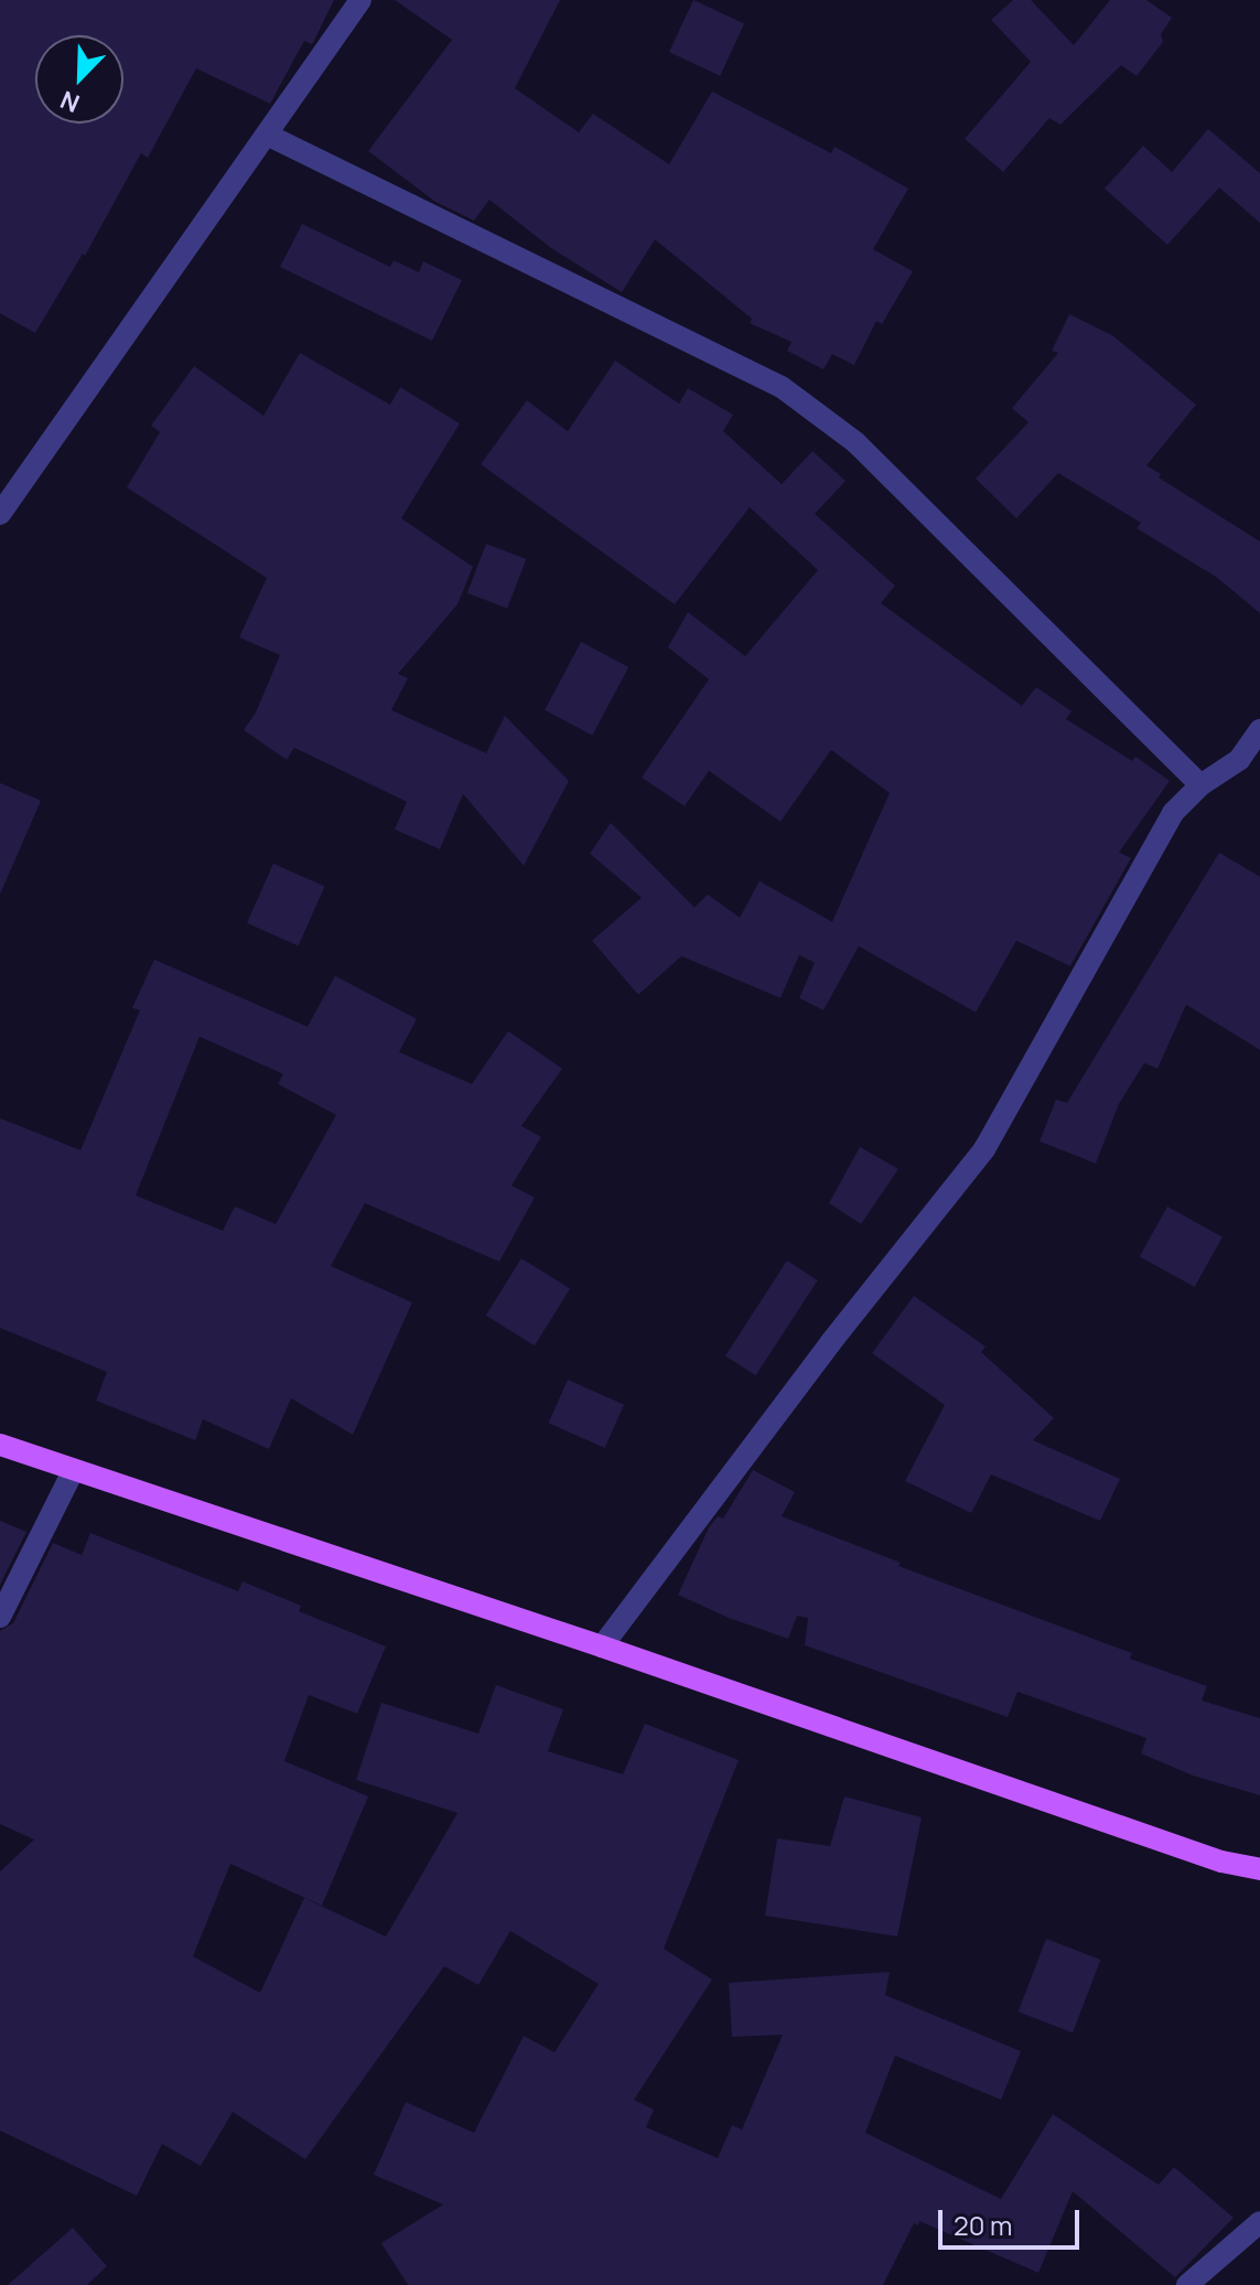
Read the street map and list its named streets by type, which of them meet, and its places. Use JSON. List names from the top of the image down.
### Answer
{
  "scale_bar": "20 m",
  "north": "bottom left"
}
